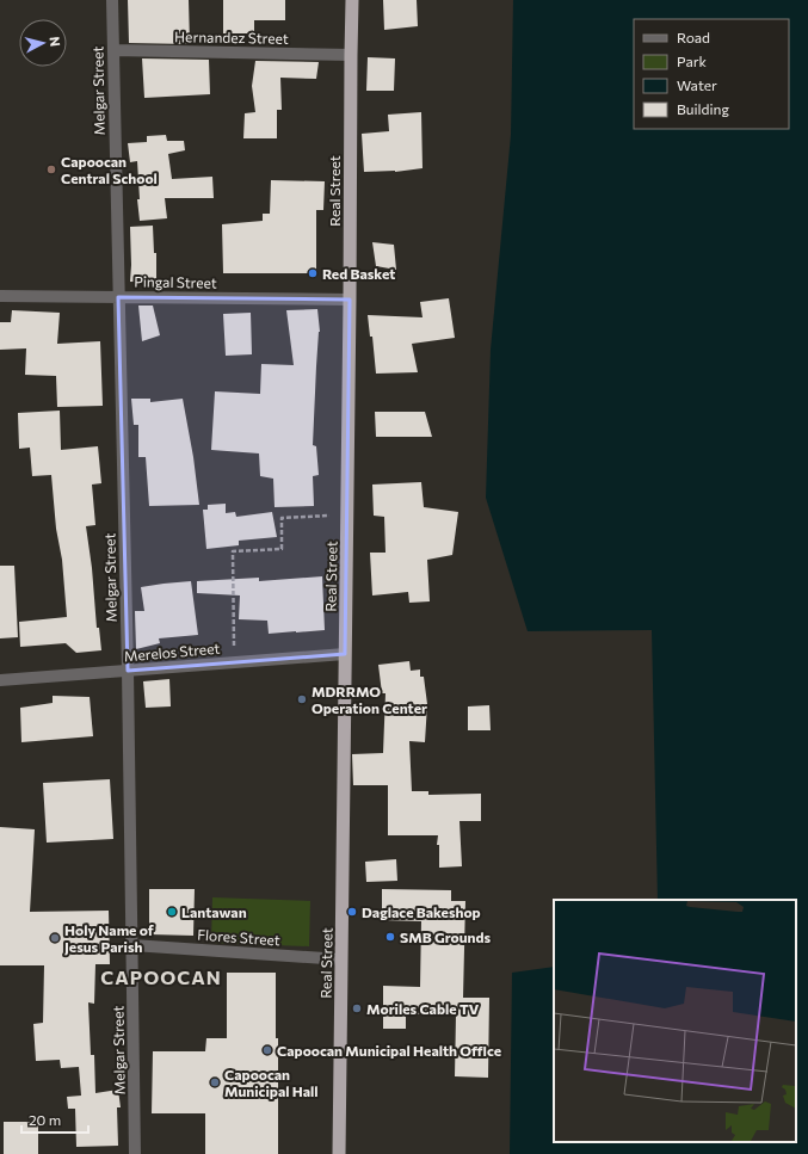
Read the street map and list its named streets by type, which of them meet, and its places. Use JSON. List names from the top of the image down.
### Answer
{
  "streets": {
    "highway": ["Real Street"],
    "street": [
      "Hernandez Street",
      "Melgar Street",
      "Pingal Street",
      "Merelos Street",
      "Flores Street"
    ]
  },
  "crossings": [
    ["Hernandez Street", "Melgar Street"],
    ["Hernandez Street", "Real Street"],
    ["Melgar Street", "Pingal Street"],
    ["Melgar Street", "Merelos Street"],
    ["Melgar Street", "Flores Street"],
    ["Real Street", "Pingal Street"],
    ["Real Street", "Merelos Street"],
    ["Real Street", "Flores Street"]
  ],
  "districts": ["CAPOOCAN"],
  "places": [
    "Capoocan Central School",
    "Red Basket",
    "MDRRMO Operation Center",
    "Lantawan",
    "Daglace Bakeshop",
    "SMB Grounds",
    "Holy Name of Jesus Parish",
    "Moriles Cable TV",
    "Capoocan Municipal Health Office",
    "Capoocan Municipal Hall"
  ],
  "legend": [
    "Road",
    "Park",
    "Water",
    "Building"
  ],
  "scale_bar": "20 m",
  "north": "right"
}
